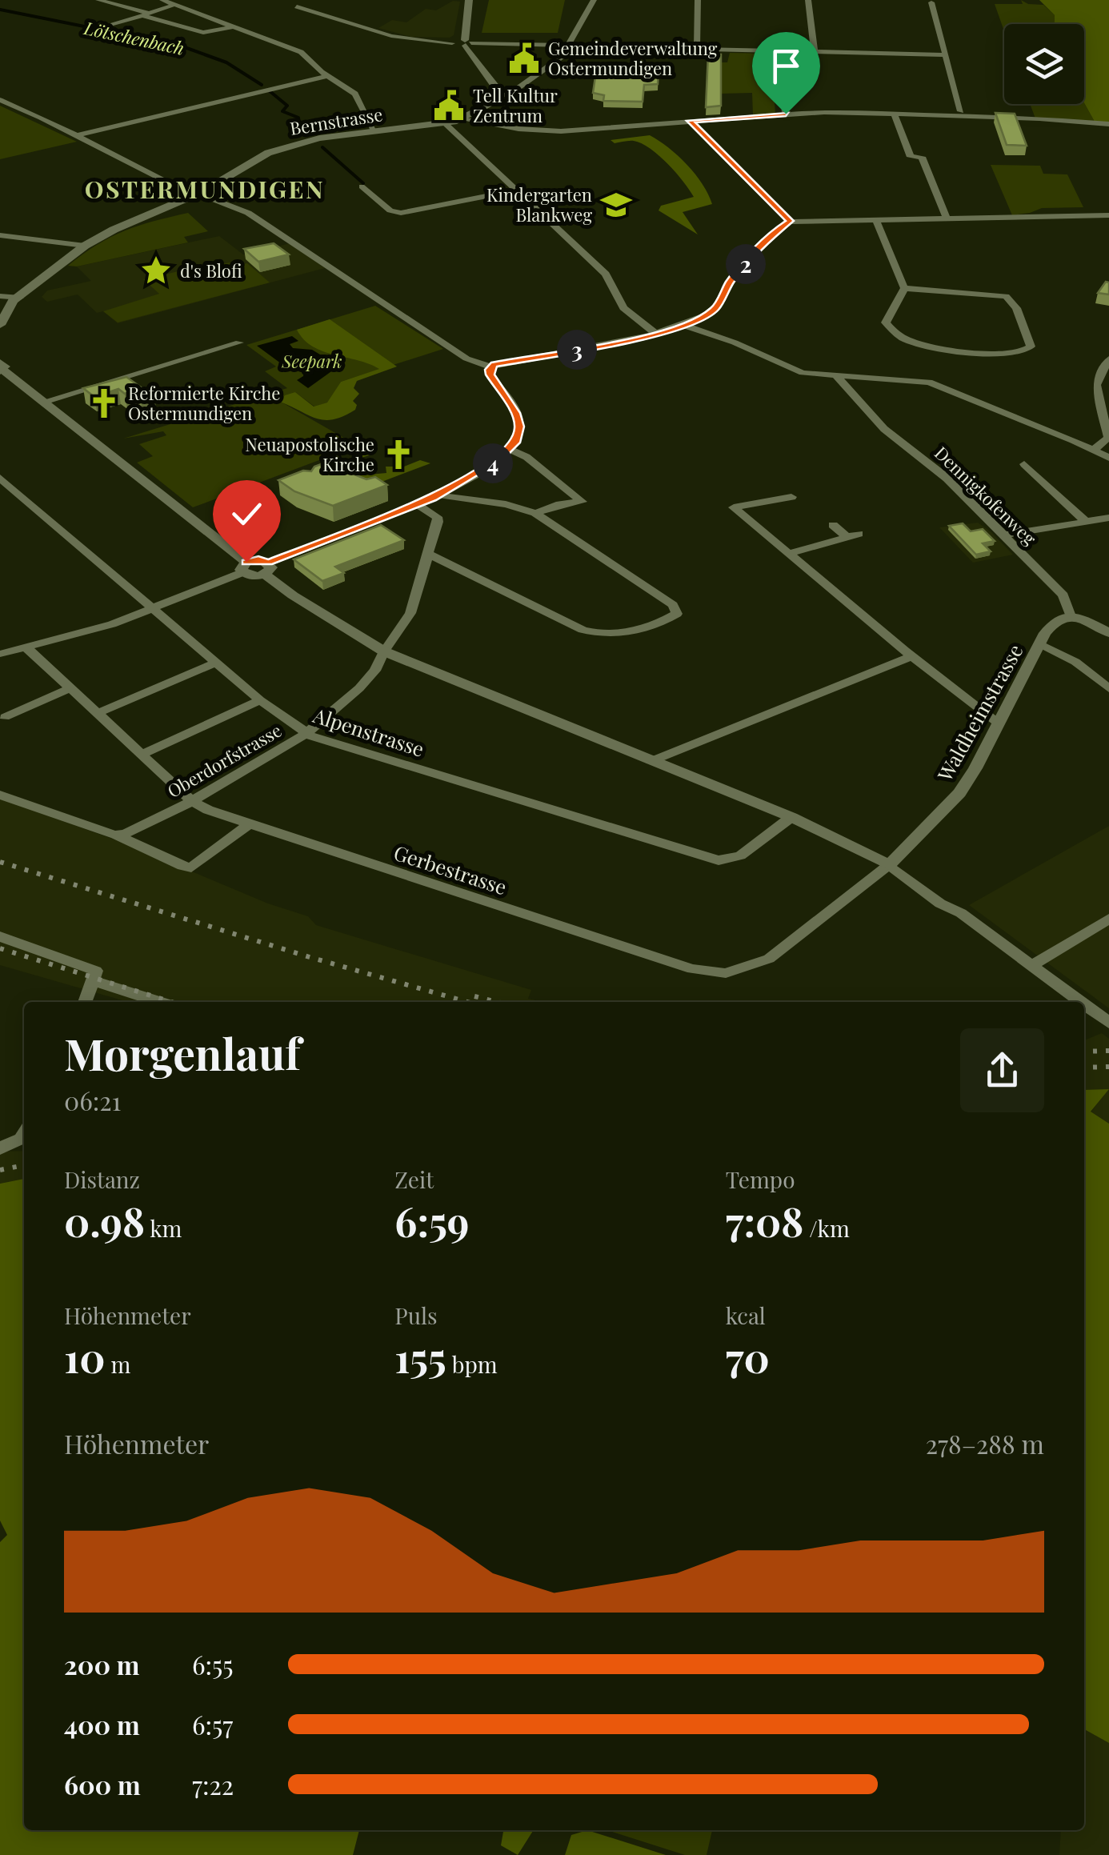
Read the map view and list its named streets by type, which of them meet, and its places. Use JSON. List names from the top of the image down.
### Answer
{
  "streets": {
    "main road": ["Bernstrasse"],
    "street": [
      "Dennigkofenweg",
      "Waldheimstrasse",
      "Alpenstrasse",
      "Oberdorfstrasse",
      "Gerbestrasse"
    ]
  },
  "crossings": [
    ["Dennigkofenweg", "Waldheimstrasse"],
    ["Waldheimstrasse", "Gerbestrasse"],
    ["Alpenstrasse", "Oberdorfstrasse"],
    ["Oberdorfstrasse", "Gerbestrasse"]
  ],
  "districts": ["OSTERMUNDIGEN"],
  "water": ["Lötschenbach"],
  "parks": ["Seepark"],
  "places": {
    "public building": ["Gemeindeverwaltung Ostermundigen", "Tell Kultur Zentrum"],
    "school or university": ["Kindergarten Blankweg"],
    "place": ["d's Blofi"],
    "church": ["Reformierte Kirche Ostermundigen", "Neuapostolische Kirche"]
  },
  "page": {
    "pins": ["2", "3", "4"],
    "heading": ["Morgenlauf", "06:21"],
    "stats": [
      ["Distanz", "0.98 km"],
      ["Zeit", "6:59"],
      ["Tempo", "7:08 /km"],
      ["Höhenmeter", "10 m"],
      ["Puls", "155 bpm"],
      ["kcal", "70"]
    ],
    "chart": ["Höhenmeter", "278–288 m"],
    "list": [
      {
        "name": "200 m",
        "note": "6:55"
      },
      {
        "name": "400 m",
        "note": "6:57"
      },
      {
        "name": "600 m",
        "note": "7:22"
      }
    ]
  }
}
